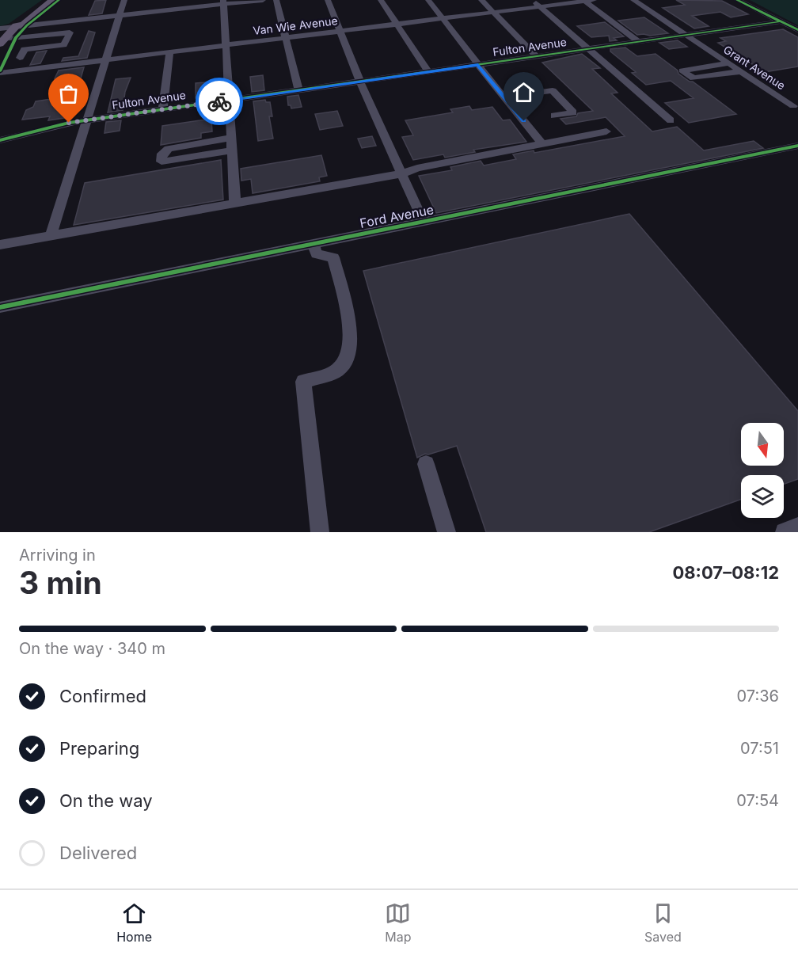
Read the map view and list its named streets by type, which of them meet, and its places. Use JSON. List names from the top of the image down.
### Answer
{
  "streets": {
    "street": [
      "Van Wie Avenue",
      "Fulton Avenue",
      "Grant Avenue",
      "Ford Avenue"
    ]
  },
  "crossings": [
    ["Fulton Avenue", "Grant Avenue"]
  ],
  "north": "bottom",
  "page": {
    "heading": ["3 min", "Arriving in", "08:07–08:12"],
    "bar": "On the way · 340 m",
    "list": [
      ["Confirmed", "07:36"],
      ["Preparing", "07:51"],
      ["On the way", "07:54"],
      "Delivered"
    ],
    "tabs": ["Home", "Map", "Saved"]
  }
}
